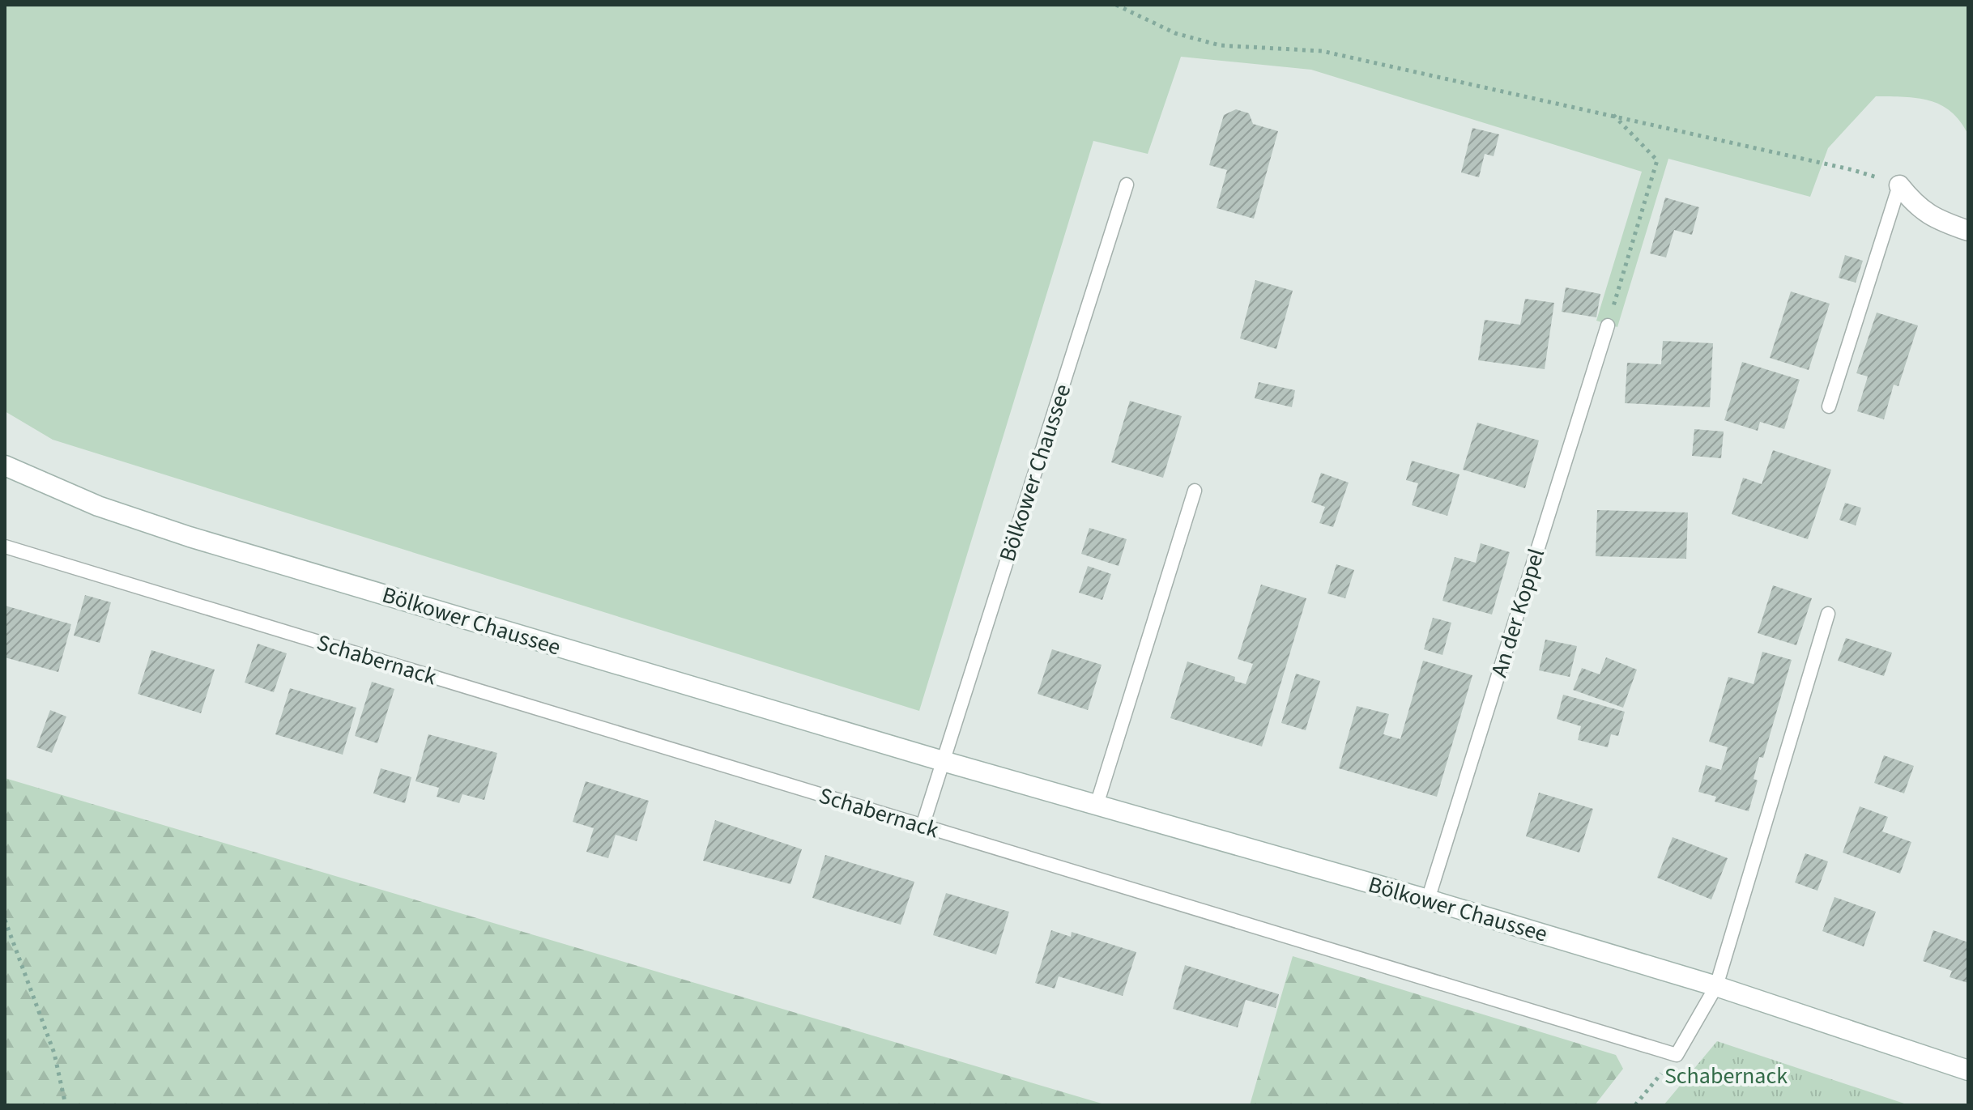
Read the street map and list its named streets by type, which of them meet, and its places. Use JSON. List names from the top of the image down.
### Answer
{
  "streets": {
    "street": ["Bölkower Chaussee"],
    "lane": ["An der Koppel", "Schabernack"]
  },
  "crossings": [
    ["Bölkower Chaussee", "An der Koppel"],
    ["Bölkower Chaussee", "Schabernack"]
  ],
  "parks": ["Schabernack"]
}
